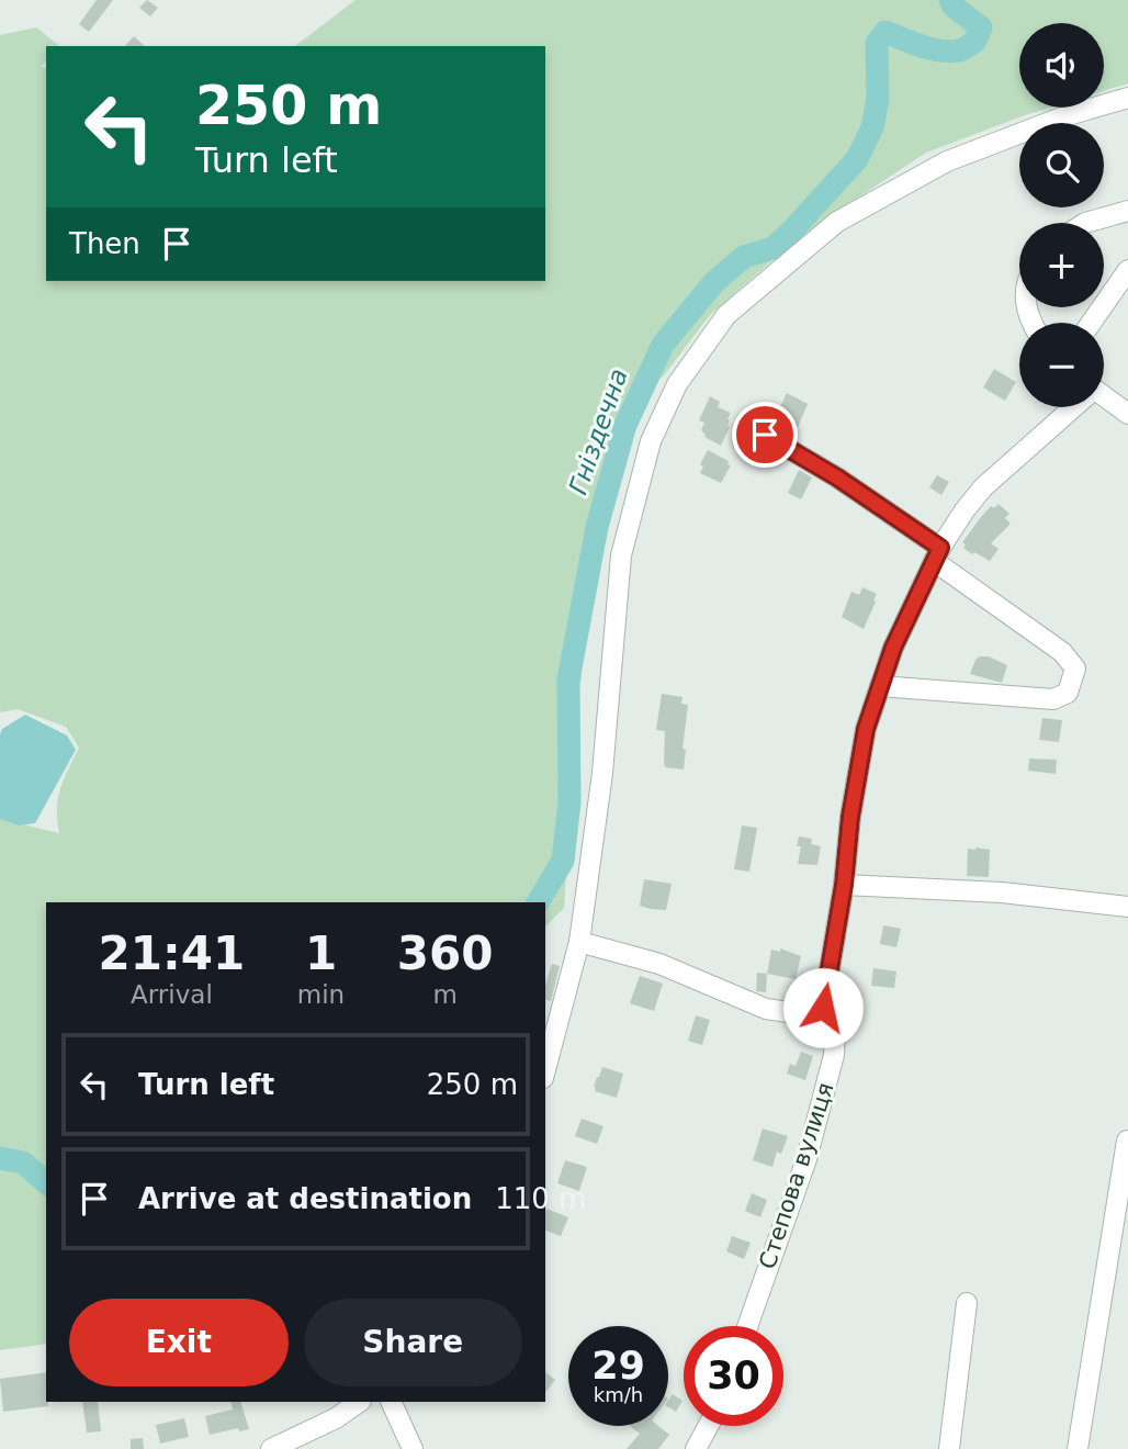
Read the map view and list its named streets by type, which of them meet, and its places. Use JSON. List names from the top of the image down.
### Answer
{
  "streets": {
    "street": ["Степова вулиця"]
  },
  "water": ["Гніздечна"],
  "page": {
    "map_buttons": ["+", "−"],
    "turn": ["250 m", "Turn left"],
    "then": "Then",
    "eta": [
      "21:41",
      "Arrival",
      "1",
      "min",
      "360",
      "m"
    ],
    "list": [
      {
        "name": "Turn left",
        "value": "250 m"
      },
      {
        "name": "Arrive at destination",
        "value": "110 m"
      }
    ],
    "buttons": ["Exit", "Share"],
    "speed": "29 km/h",
    "limit": "30"
  }
}
